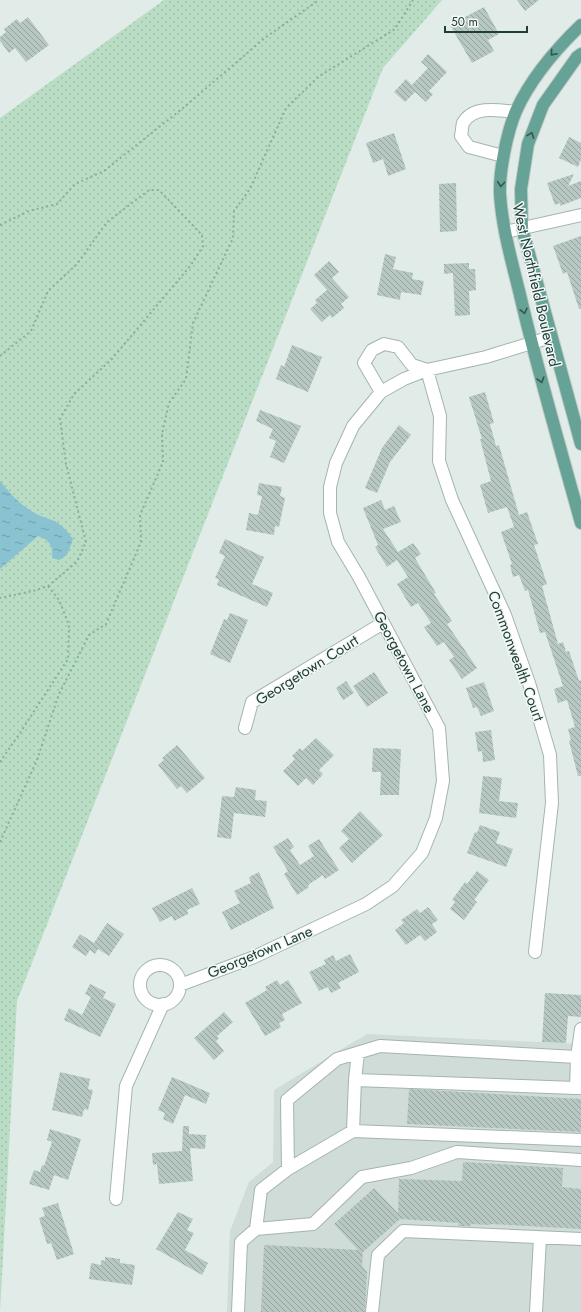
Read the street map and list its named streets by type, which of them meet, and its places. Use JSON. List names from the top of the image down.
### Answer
{
  "streets": {
    "main road": ["West Northfield Boulevard"],
    "street": ["Commonwealth Court", "Georgetown Lane", "Georgetown Court"]
  },
  "crossings": [
    ["West Northfield Boulevard", "Georgetown Lane"],
    ["Commonwealth Court", "Georgetown Lane"],
    ["Georgetown Lane", "Georgetown Court"]
  ],
  "scale_bar": "50 m"
}
